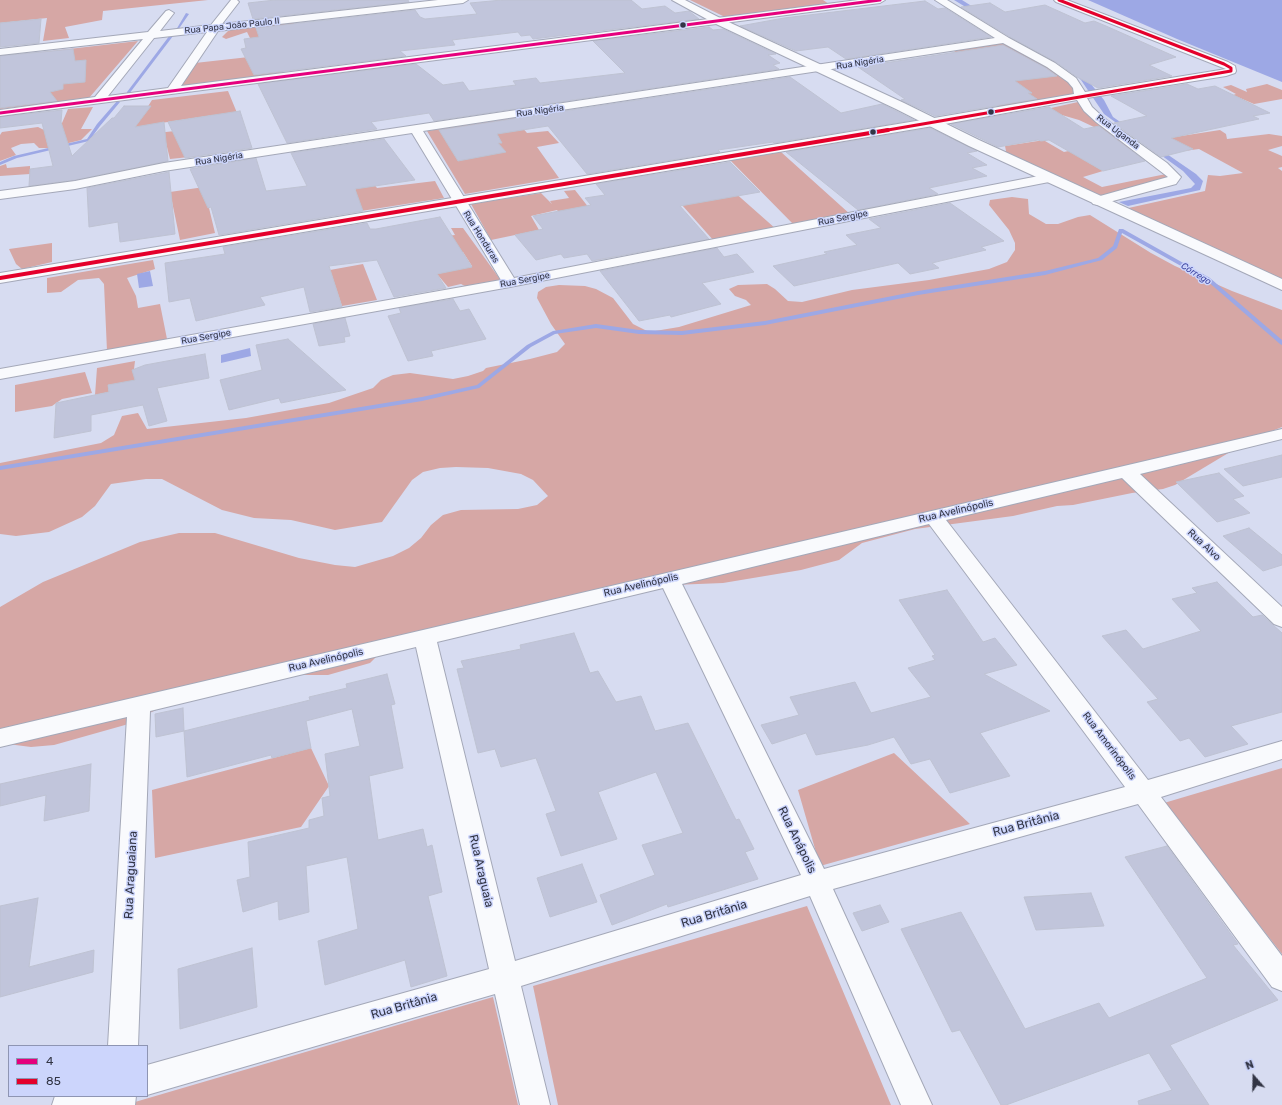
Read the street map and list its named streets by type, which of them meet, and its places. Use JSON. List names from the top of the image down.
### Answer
{
  "streets": {
    "street": [
      "Rua Papa João Paulo II",
      "Rua Nigéria",
      "Rua Uganda",
      "Rua Sergipe",
      "Rua Honduras",
      "Rua Avelinópolis",
      "Rua Alvo",
      "Rua Amorinópolis",
      "Rua Britânia",
      "Rua Anápolis",
      "Rua Araguaia",
      "Rua Araguaiana"
    ]
  },
  "crossings": [
    ["Rua Nigéria", "Rua Uganda"],
    ["Rua Nigéria", "Rua Honduras"],
    ["Rua Sergipe", "Rua Honduras"],
    ["Rua Avelinópolis", "Rua Alvo"],
    ["Rua Avelinópolis", "Rua Amorinópolis"],
    ["Rua Avelinópolis", "Rua Anápolis"],
    ["Rua Avelinópolis", "Rua Araguaia"],
    ["Rua Avelinópolis", "Rua Araguaiana"],
    ["Rua Amorinópolis", "Rua Britânia"],
    ["Rua Britânia", "Rua Anápolis"],
    ["Rua Britânia", "Rua Araguaia"]
  ],
  "water": ["Córrego"],
  "lines": ["transit line 4", "transit line 85"],
  "legend": ["4", "85"],
  "north": "top"
}
